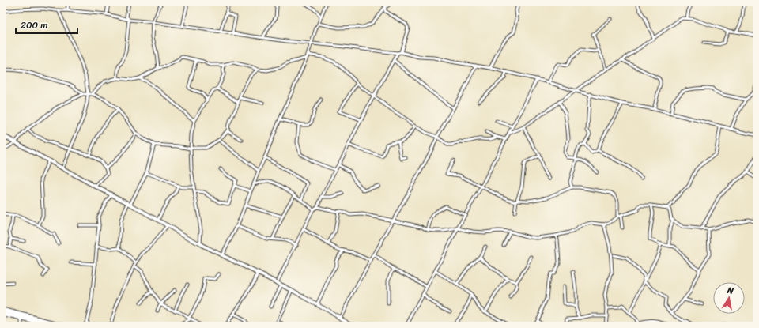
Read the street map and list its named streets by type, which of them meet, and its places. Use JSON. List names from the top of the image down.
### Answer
{
  "scale_bar": "200 m",
  "north": "top"
}
